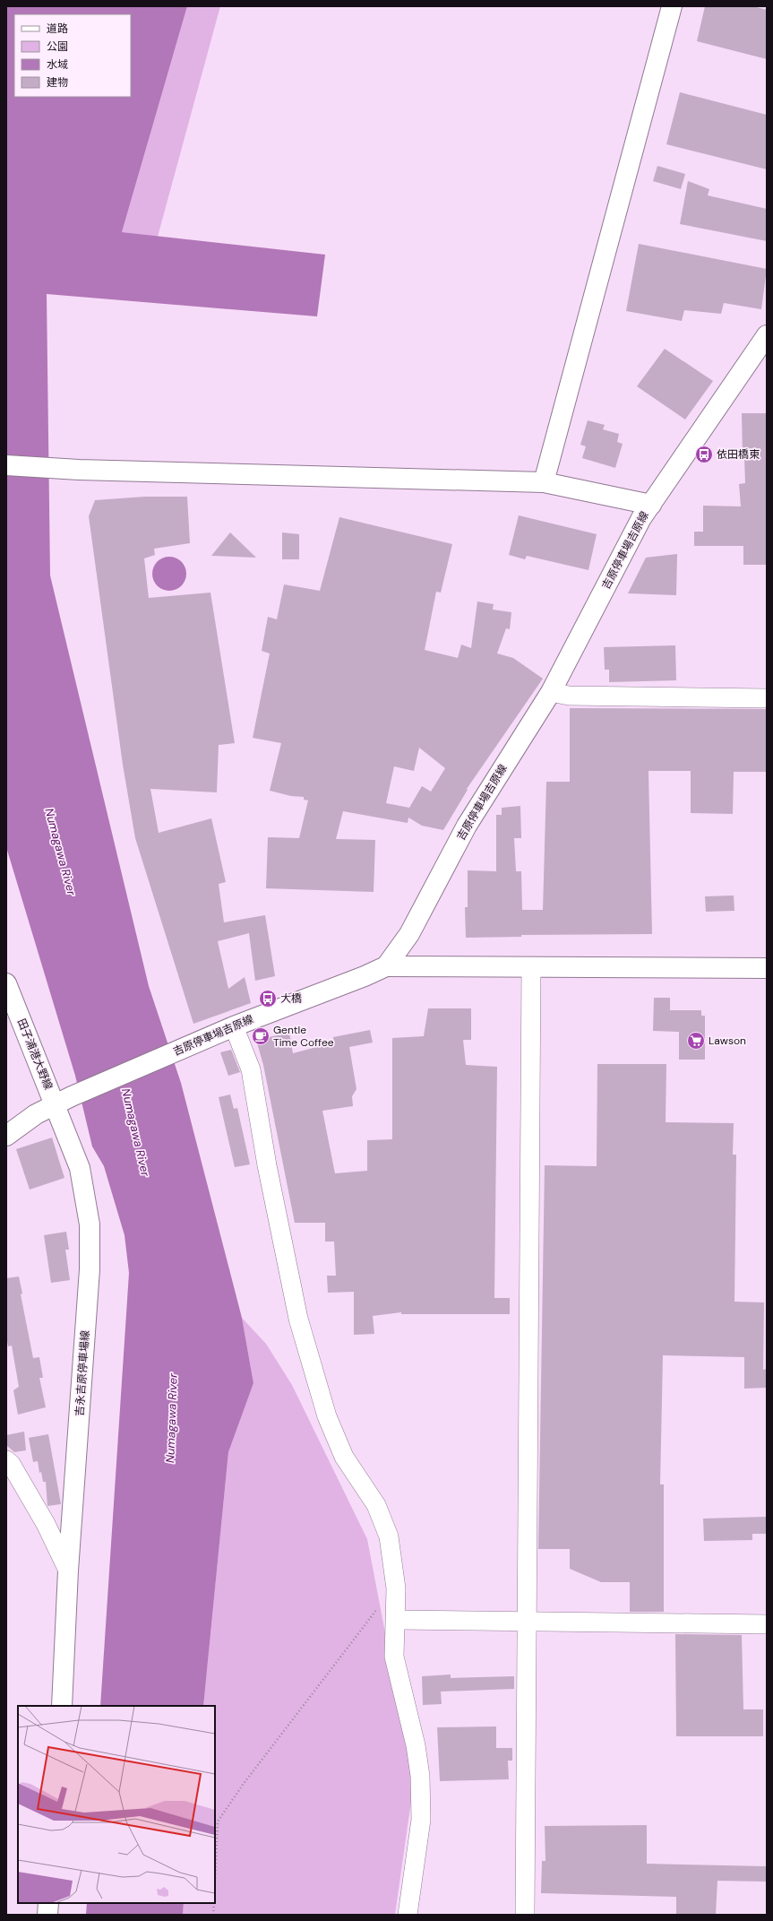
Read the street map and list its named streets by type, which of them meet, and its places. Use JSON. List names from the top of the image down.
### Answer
{
  "streets": {
    "main road": ["吉原停車場吉原線", "田子浦港大野線", "吉永吉原停車場線"]
  },
  "crossings": [
    ["吉原停車場吉原線", "田子浦港大野線"],
    ["吉原停車場吉原線", "吉永吉原停車場線"],
    ["田子浦港大野線", "吉永吉原停車場線"]
  ],
  "water": ["Numagawa River"],
  "places": {
    "bus stop": ["依田橋東", "大橋"],
    "cafe": ["Gentle Time Coffee"],
    "supermarket": ["Lawson"]
  },
  "legend": [
    "道路",
    "公園",
    "水域",
    "建物"
  ]
}
